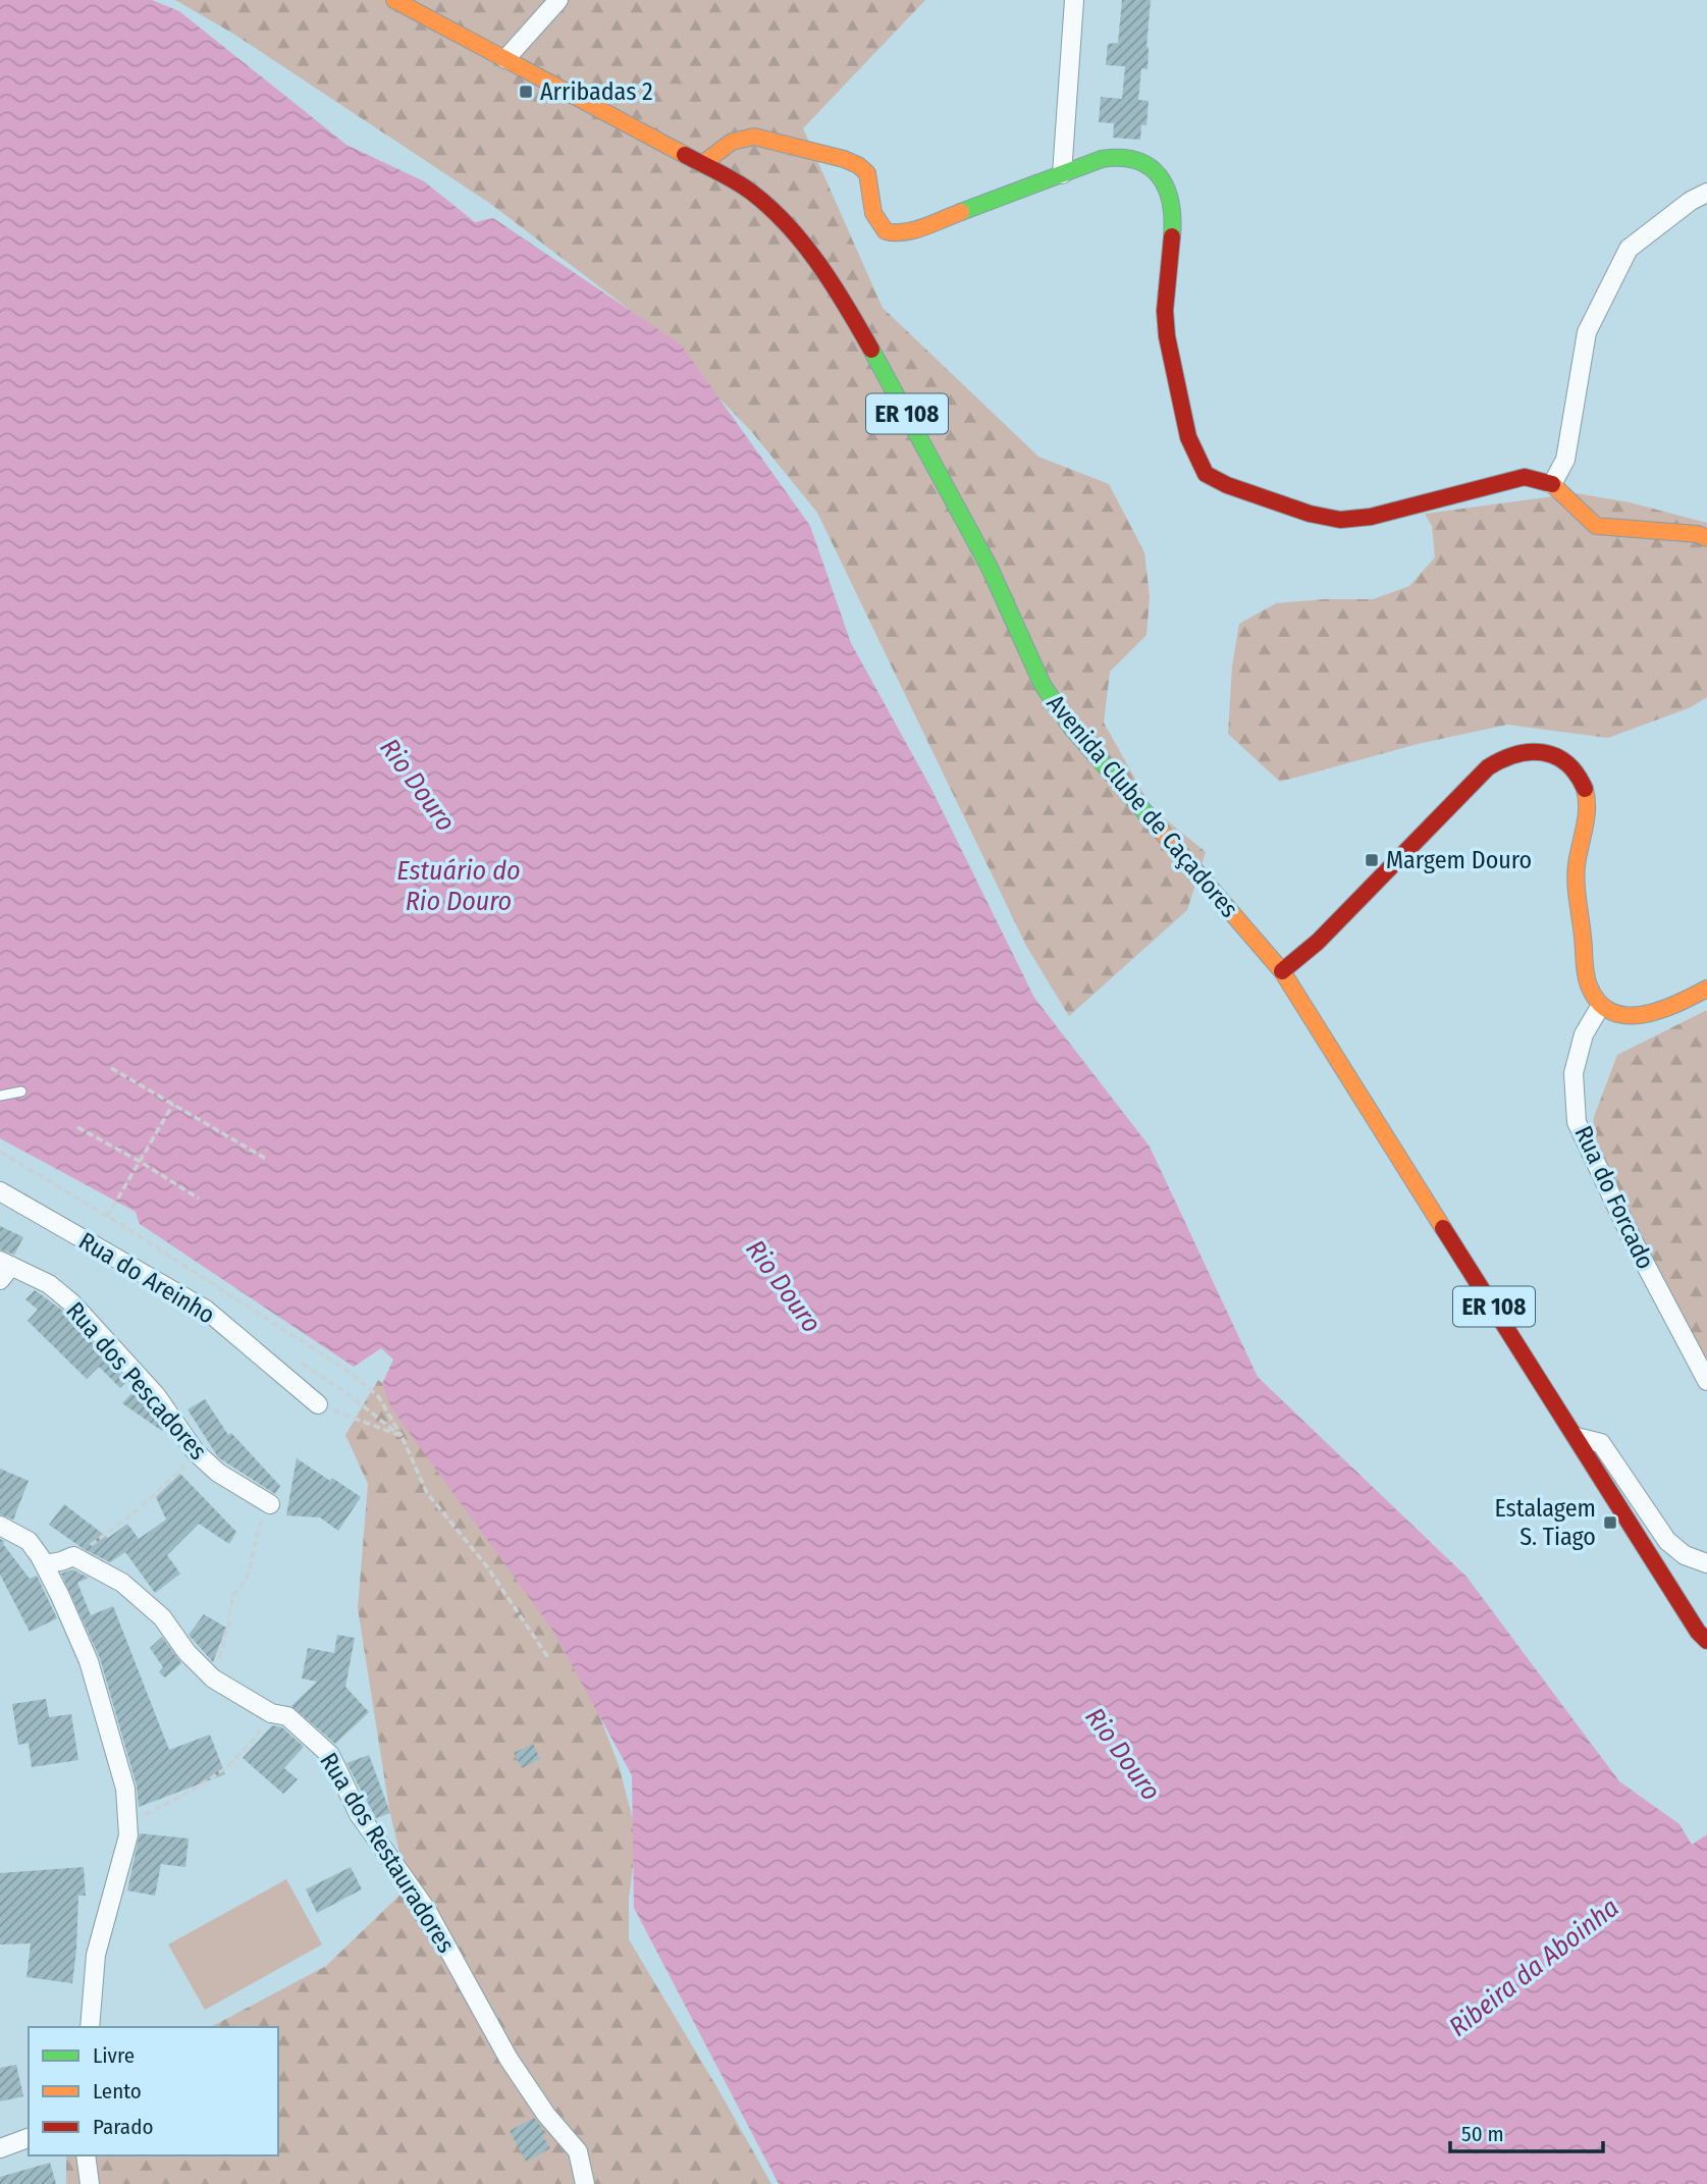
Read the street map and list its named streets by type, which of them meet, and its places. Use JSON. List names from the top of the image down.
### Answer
{
  "streets": {
    "main road": ["ER 108", "Avenida Clube de Caçadores"],
    "street": [
      "Rua do Forcado",
      "Rua do Areinho",
      "Rua dos Pescadores",
      "Rua dos Restauradores"
    ]
  },
  "water": ["Rio Douro", "Estuário do Rio Douro", "Ribeira da Aboinha"],
  "places": {
    "transit": ["Arribadas 2", "Margem Douro", "Estalagem S. Tiago"]
  },
  "legend": ["Livre", "Lento", "Parado"],
  "scale_bar": "50 m"
}
